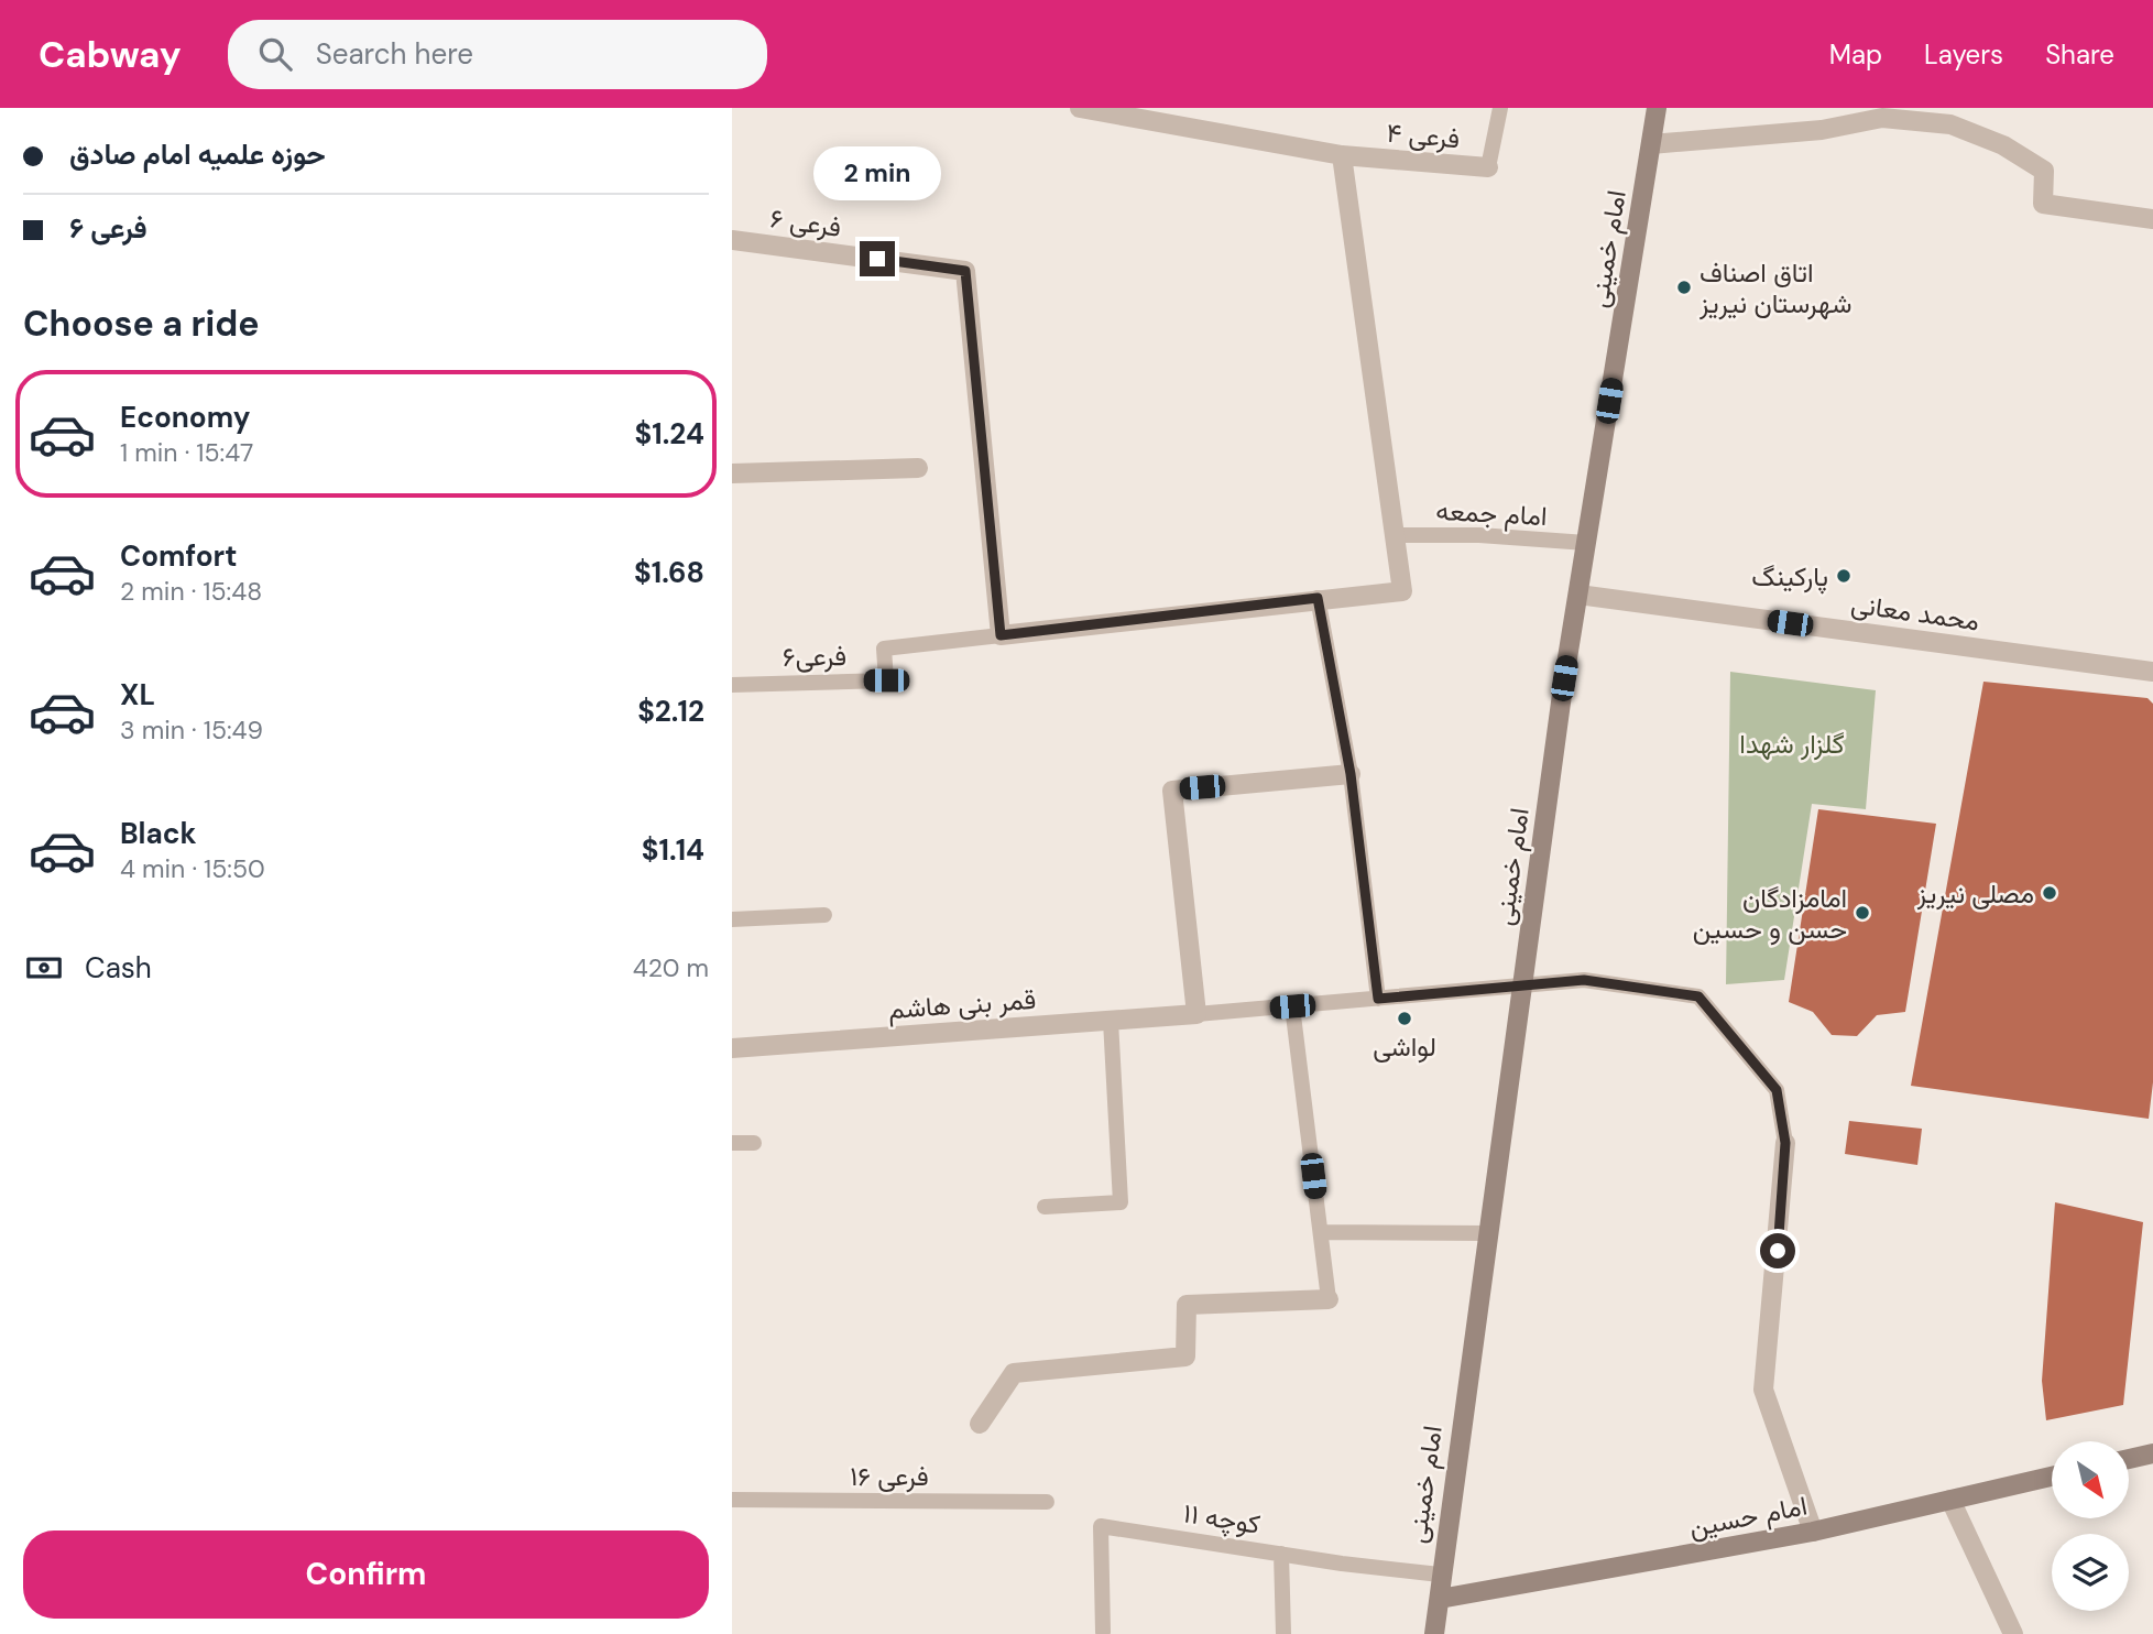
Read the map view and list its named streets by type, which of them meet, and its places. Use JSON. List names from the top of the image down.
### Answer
{
  "streets": {
    "main road": ["امام خمینی", "امام حسین"],
    "street": [
      "فرعی ۴",
      "فرعی ۶",
      "محمد معانی",
      "قمر بنی هاشم"
    ],
    "lane": [
      "امام جمعه",
      "فرعی۶",
      "فرعی ۱۶",
      "کوچه ۱۱"
    ]
  },
  "crossings": [
    ["فرعی ۶", "فرعی۶"],
    ["امام خمینی", "امام جمعه"],
    ["امام خمینی", "محمد معانی"],
    ["امام خمینی", "امام حسین"],
    ["امام خمینی", "کوچه ۱۱"]
  ],
  "parks": ["گلزار شهدا"],
  "places": [
    "اتاق اصناف شهرستان نیریز",
    "پارکینگ",
    "مصلی نیریز",
    "امامزادگان حسن و حسین",
    "لواشی"
  ],
  "north": "bottom right",
  "page": {
    "header": "Cabway",
    "search": "Search here",
    "nav": ["Map", "Layers", "Share"],
    "banner": ["حوزه علمیه امام صادق", "فرعی ۶"],
    "bubble": "2 min",
    "heading": "Choose a ride",
    "list": [
      {
        "name": "Economy",
        "note": "1 min · 15:47",
        "value": "$1.24"
      },
      {
        "name": "Comfort",
        "note": "2 min · 15:48",
        "value": "$1.68"
      },
      {
        "name": "XL",
        "note": "3 min · 15:49",
        "value": "$2.12"
      },
      {
        "name": "Black",
        "note": "4 min · 15:50",
        "value": "$1.14"
      }
    ],
    "pay": ["Cash", "420 m"],
    "buttons": "Confirm"
  }
}
